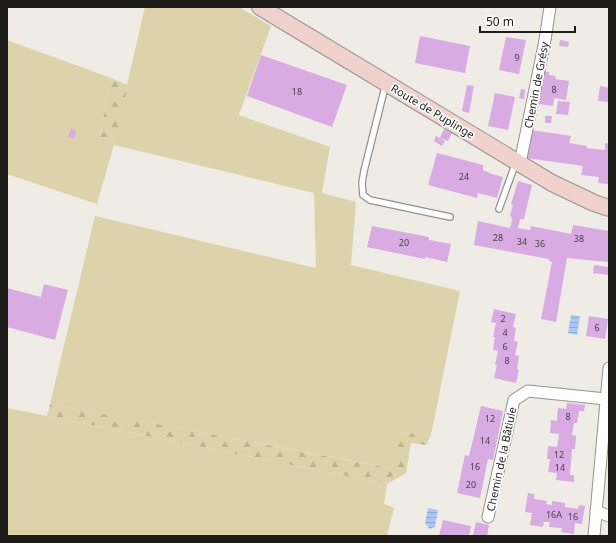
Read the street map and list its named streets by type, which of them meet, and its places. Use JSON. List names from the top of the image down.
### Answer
{
  "streets": {
    "street": ["Chemin de Grésy", "Route de Puplinge", "Chemin de la Bâtiule"]
  },
  "crossings": [
    ["Chemin de Grésy", "Route de Puplinge"]
  ],
  "house_numbers": [
    "9",
    "8",
    "18",
    "24",
    "28",
    "38",
    "34",
    "20",
    "36",
    "2",
    "6",
    "4",
    "6",
    "8",
    "8",
    "12",
    "14",
    "12",
    "16",
    "14",
    "20",
    "16A",
    "16"
  ],
  "scale_bar": "50 m"
}
